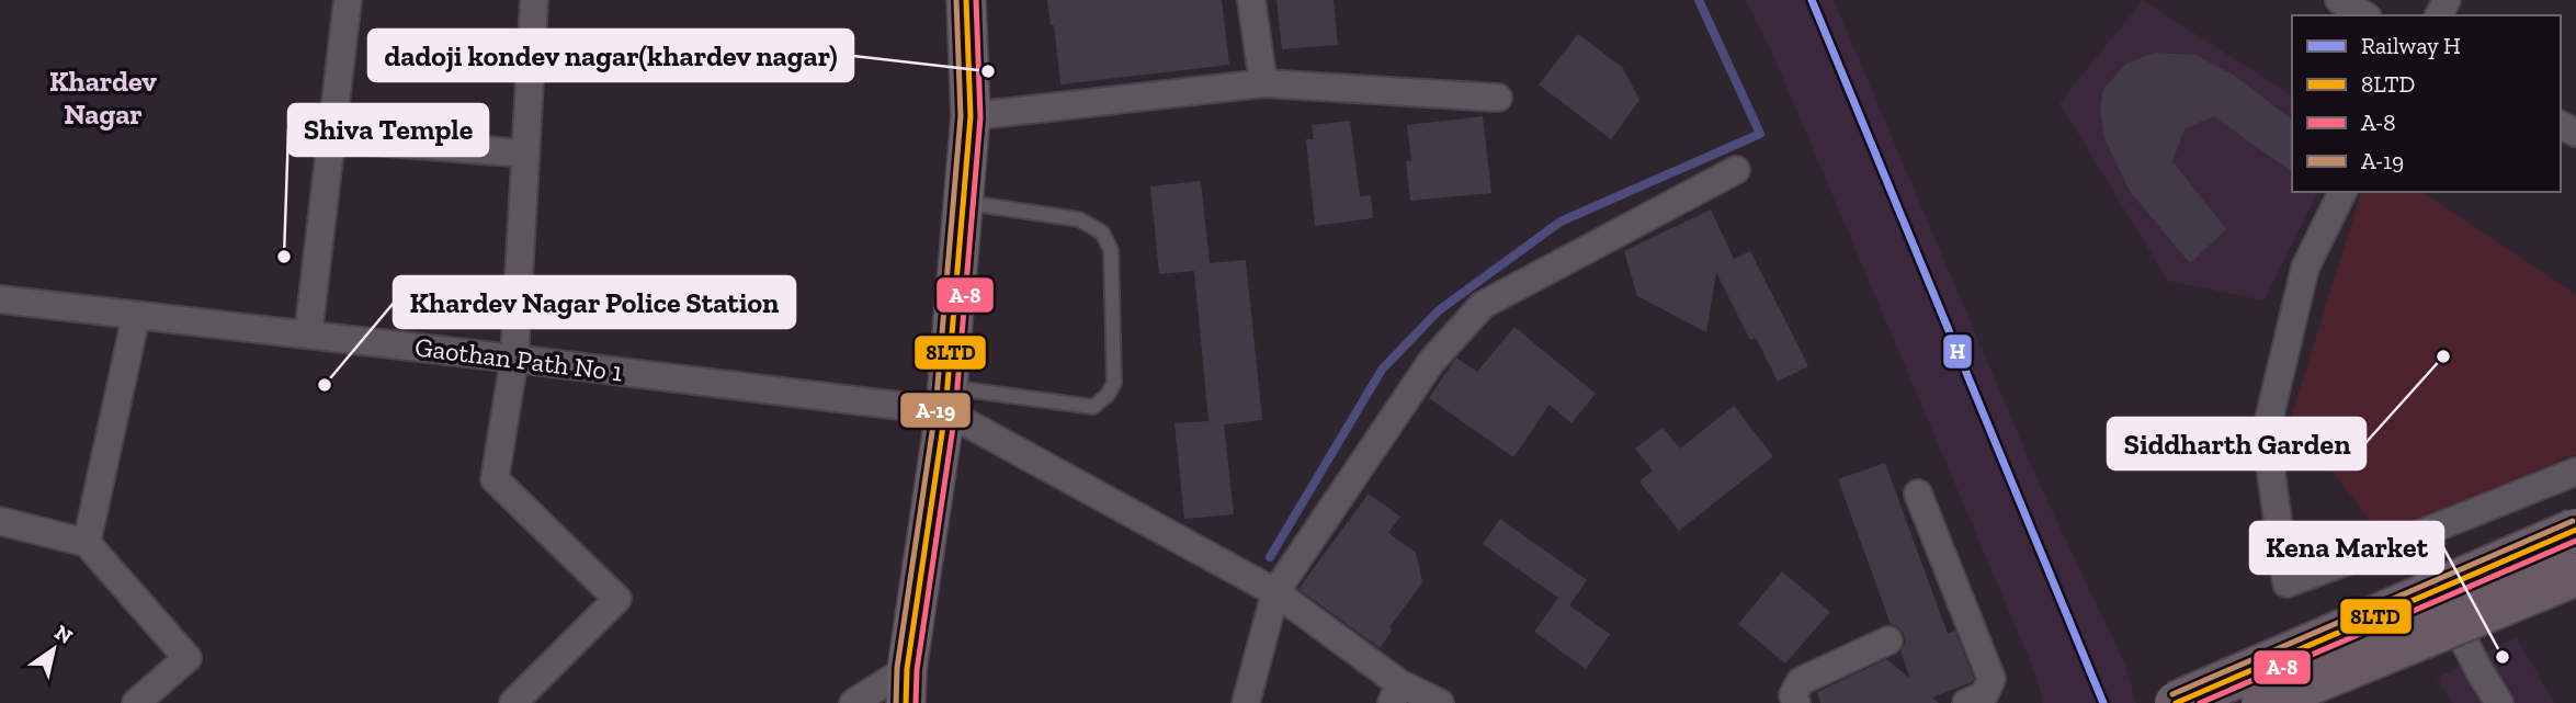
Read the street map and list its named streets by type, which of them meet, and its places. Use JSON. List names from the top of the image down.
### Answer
{
  "streets": {
    "street": ["Gaothan Path No 1"]
  },
  "districts": ["Khardev Nagar"],
  "places": [
    "dadoji kondev nagar(khardev nagar)",
    "Shiva Temple",
    "Siddharth Garden",
    "Khardev Nagar Police Station",
    "Kena Market"
  ],
  "lines": [
    "rail line H",
    "transit line 8LTD",
    "transit line A-8",
    "transit line A-19"
  ],
  "legend": [
    "Railway H",
    "8LTD",
    "A-8",
    "A-19"
  ],
  "north": "top right"
}
